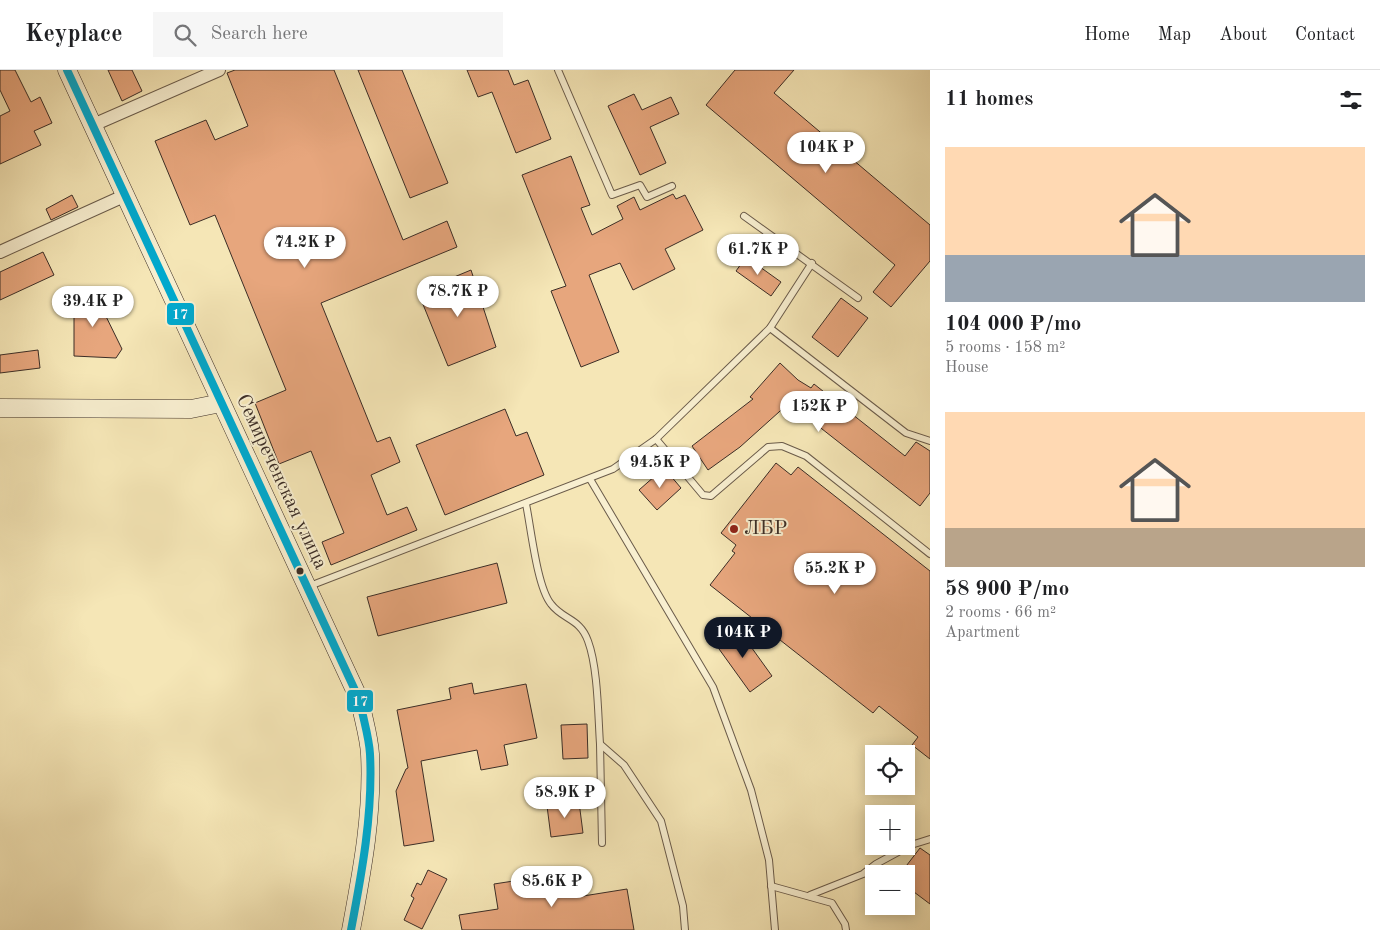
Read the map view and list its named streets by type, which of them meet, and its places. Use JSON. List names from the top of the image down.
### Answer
{
  "streets": {
    "main road": ["Семиреченская улица"]
  },
  "places": ["ЛБР"],
  "lines": ["transit line 17"],
  "page": {
    "header": "Keyplace",
    "search": "Search here",
    "nav": [
      "Home",
      "Map",
      "About",
      "Contact"
    ],
    "heading": "11 homes",
    "list": [
      {
        "name": "104 000 ₽/mo",
        "note": "5 rooms · 158 m² · House"
      },
      {
        "name": "58 900 ₽/mo",
        "note": "2 rooms · 66 m² · Apartment"
      }
    ],
    "price": [
      "104K ₽",
      "74.2K ₽",
      "61.7K ₽",
      "78.7K ₽",
      "39.4K ₽",
      "152K ₽",
      "94.5K ₽",
      "55.2K ₽",
      "104K ₽",
      "58.9K ₽",
      "85.6K ₽"
    ],
    "map_buttons": ["+", "−"]
  }
}
